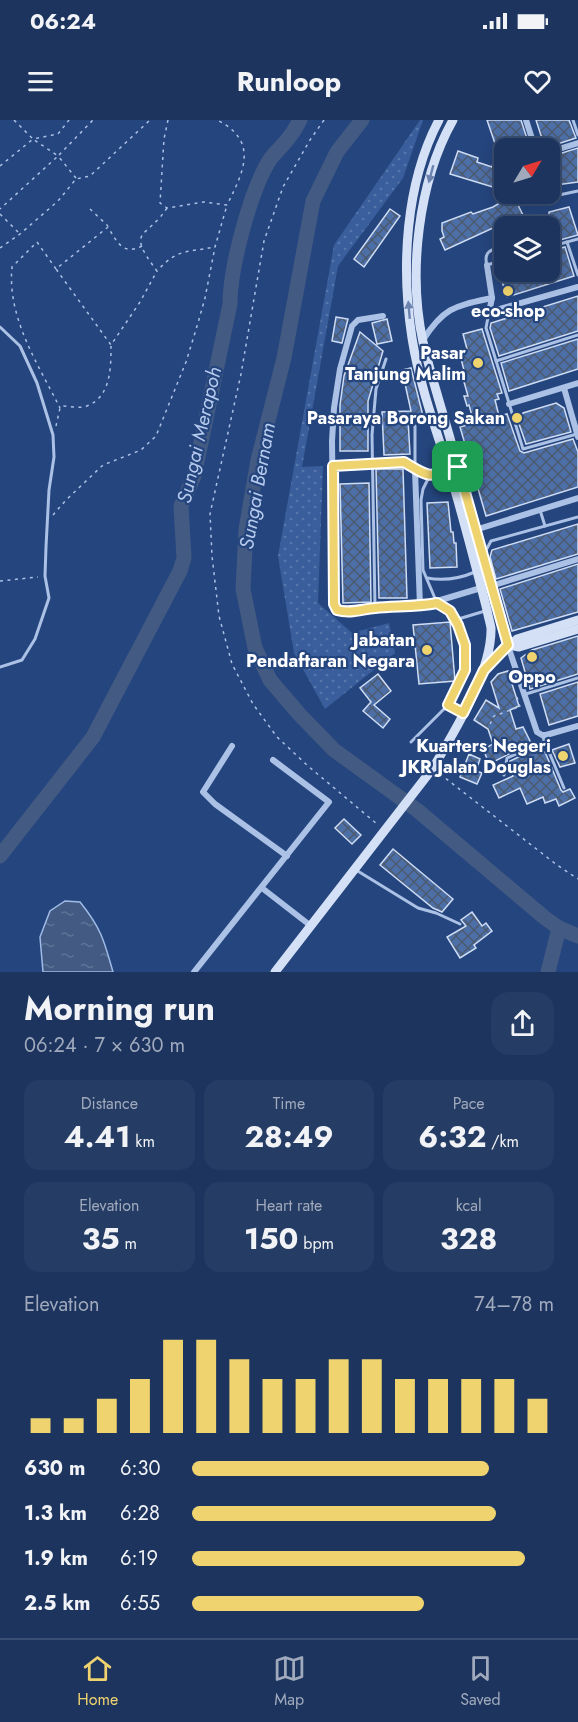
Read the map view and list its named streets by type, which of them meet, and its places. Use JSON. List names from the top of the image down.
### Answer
{
  "water": ["Sungai Merapoh", "Sungai Bernam"],
  "places": [
    "eco-shop",
    "Pasar Tanjung Malim",
    "Pasaraya Borong Sakan",
    "Jabatan Pendaftaran Negara",
    "Oppo",
    "Kuarters Negeri JKR Jalan Douglas"
  ],
  "north": "top right",
  "page": {
    "status": "06:24",
    "header": "Runloop",
    "heading": ["Morning run", "06:24 · 7 × 630 m"],
    "stats": [
      ["Distance", "4.41 km"],
      ["Time", "28:49"],
      ["Pace", "6:32 /km"],
      ["Elevation", "35 m"],
      ["Heart rate", "150 bpm"],
      ["kcal", "328"]
    ],
    "chart": ["Elevation", "74–78 m"],
    "list": [
      {
        "name": "630 m",
        "note": "6:30"
      },
      {
        "name": "1.3 km",
        "note": "6:28"
      },
      {
        "name": "1.9 km",
        "note": "6:19"
      },
      {
        "name": "2.5 km",
        "note": "6:55"
      }
    ],
    "tabs": ["Home", "Map", "Saved"]
  }
}
